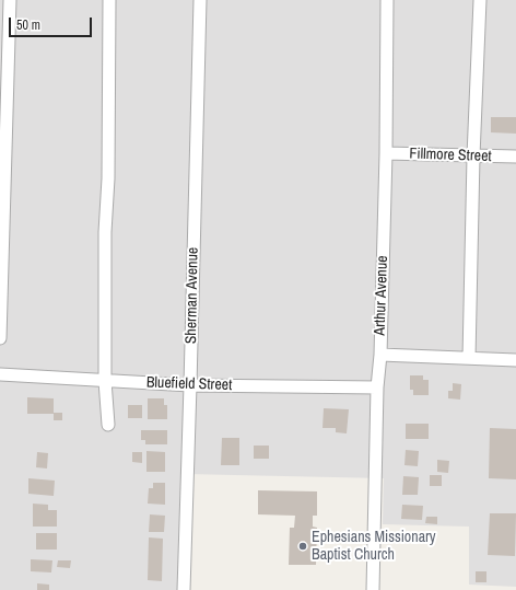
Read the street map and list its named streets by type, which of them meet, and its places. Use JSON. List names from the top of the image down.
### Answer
{
  "streets": {
    "street": [
      "Fillmore Street",
      "Sherman Avenue",
      "Arthur Avenue",
      "Bluefield Street"
    ]
  },
  "crossings": [
    ["Fillmore Street", "Arthur Avenue"],
    ["Sherman Avenue", "Bluefield Street"],
    ["Arthur Avenue", "Bluefield Street"]
  ],
  "places": ["Ephesians Missionary Baptist Church"],
  "scale_bar": "50 m"
}
